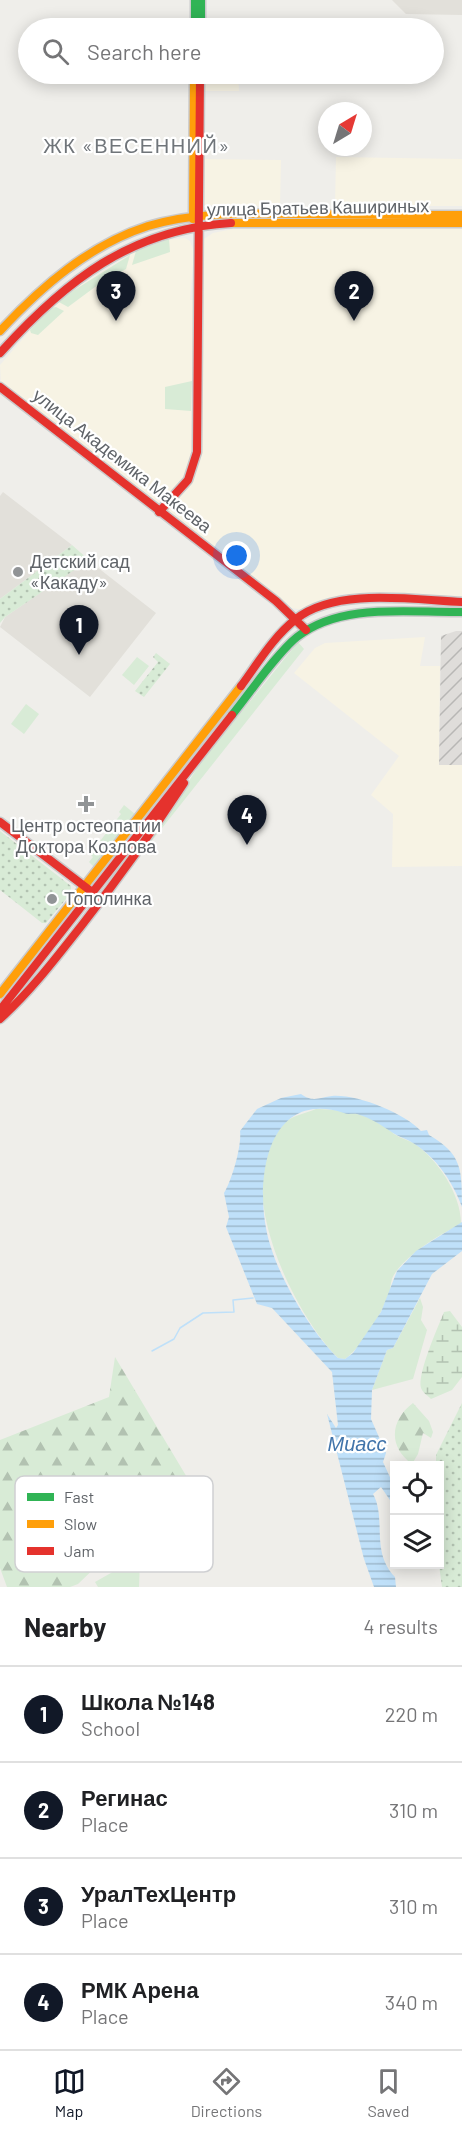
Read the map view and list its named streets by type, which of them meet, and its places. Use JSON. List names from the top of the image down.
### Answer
{
  "streets": {
    "main road": ["улица Братьев Кашириных", "улица Академика Макеева"]
  },
  "districts": ["ЖК «ВЕСЕННИЙ»"],
  "water": ["Миасс"],
  "places": {
    "other": ["Детский сад «Какаду»", "Тополинка"],
    "health": ["Центр остеопатии Доктора Козлова"]
  },
  "legend": ["Fast", "Slow", "Jam"],
  "north": "top right",
  "page": {
    "search": "Search here",
    "pins": [
      "2",
      "3",
      "1",
      "4"
    ],
    "heading": ["Nearby", "4 results"],
    "list": [
      {
        "mark": "1",
        "name": "Школа №148",
        "note": "School",
        "value": "220 m"
      },
      {
        "mark": "2",
        "name": "Регинас",
        "note": "Place",
        "value": "310 m"
      },
      {
        "mark": "3",
        "name": "УралТехЦентр",
        "note": "Place",
        "value": "310 m"
      },
      {
        "mark": "4",
        "name": "РМК Арена",
        "note": "Place",
        "value": "340 m"
      }
    ],
    "nav": ["Map", "Directions", "Saved"]
  }
}
